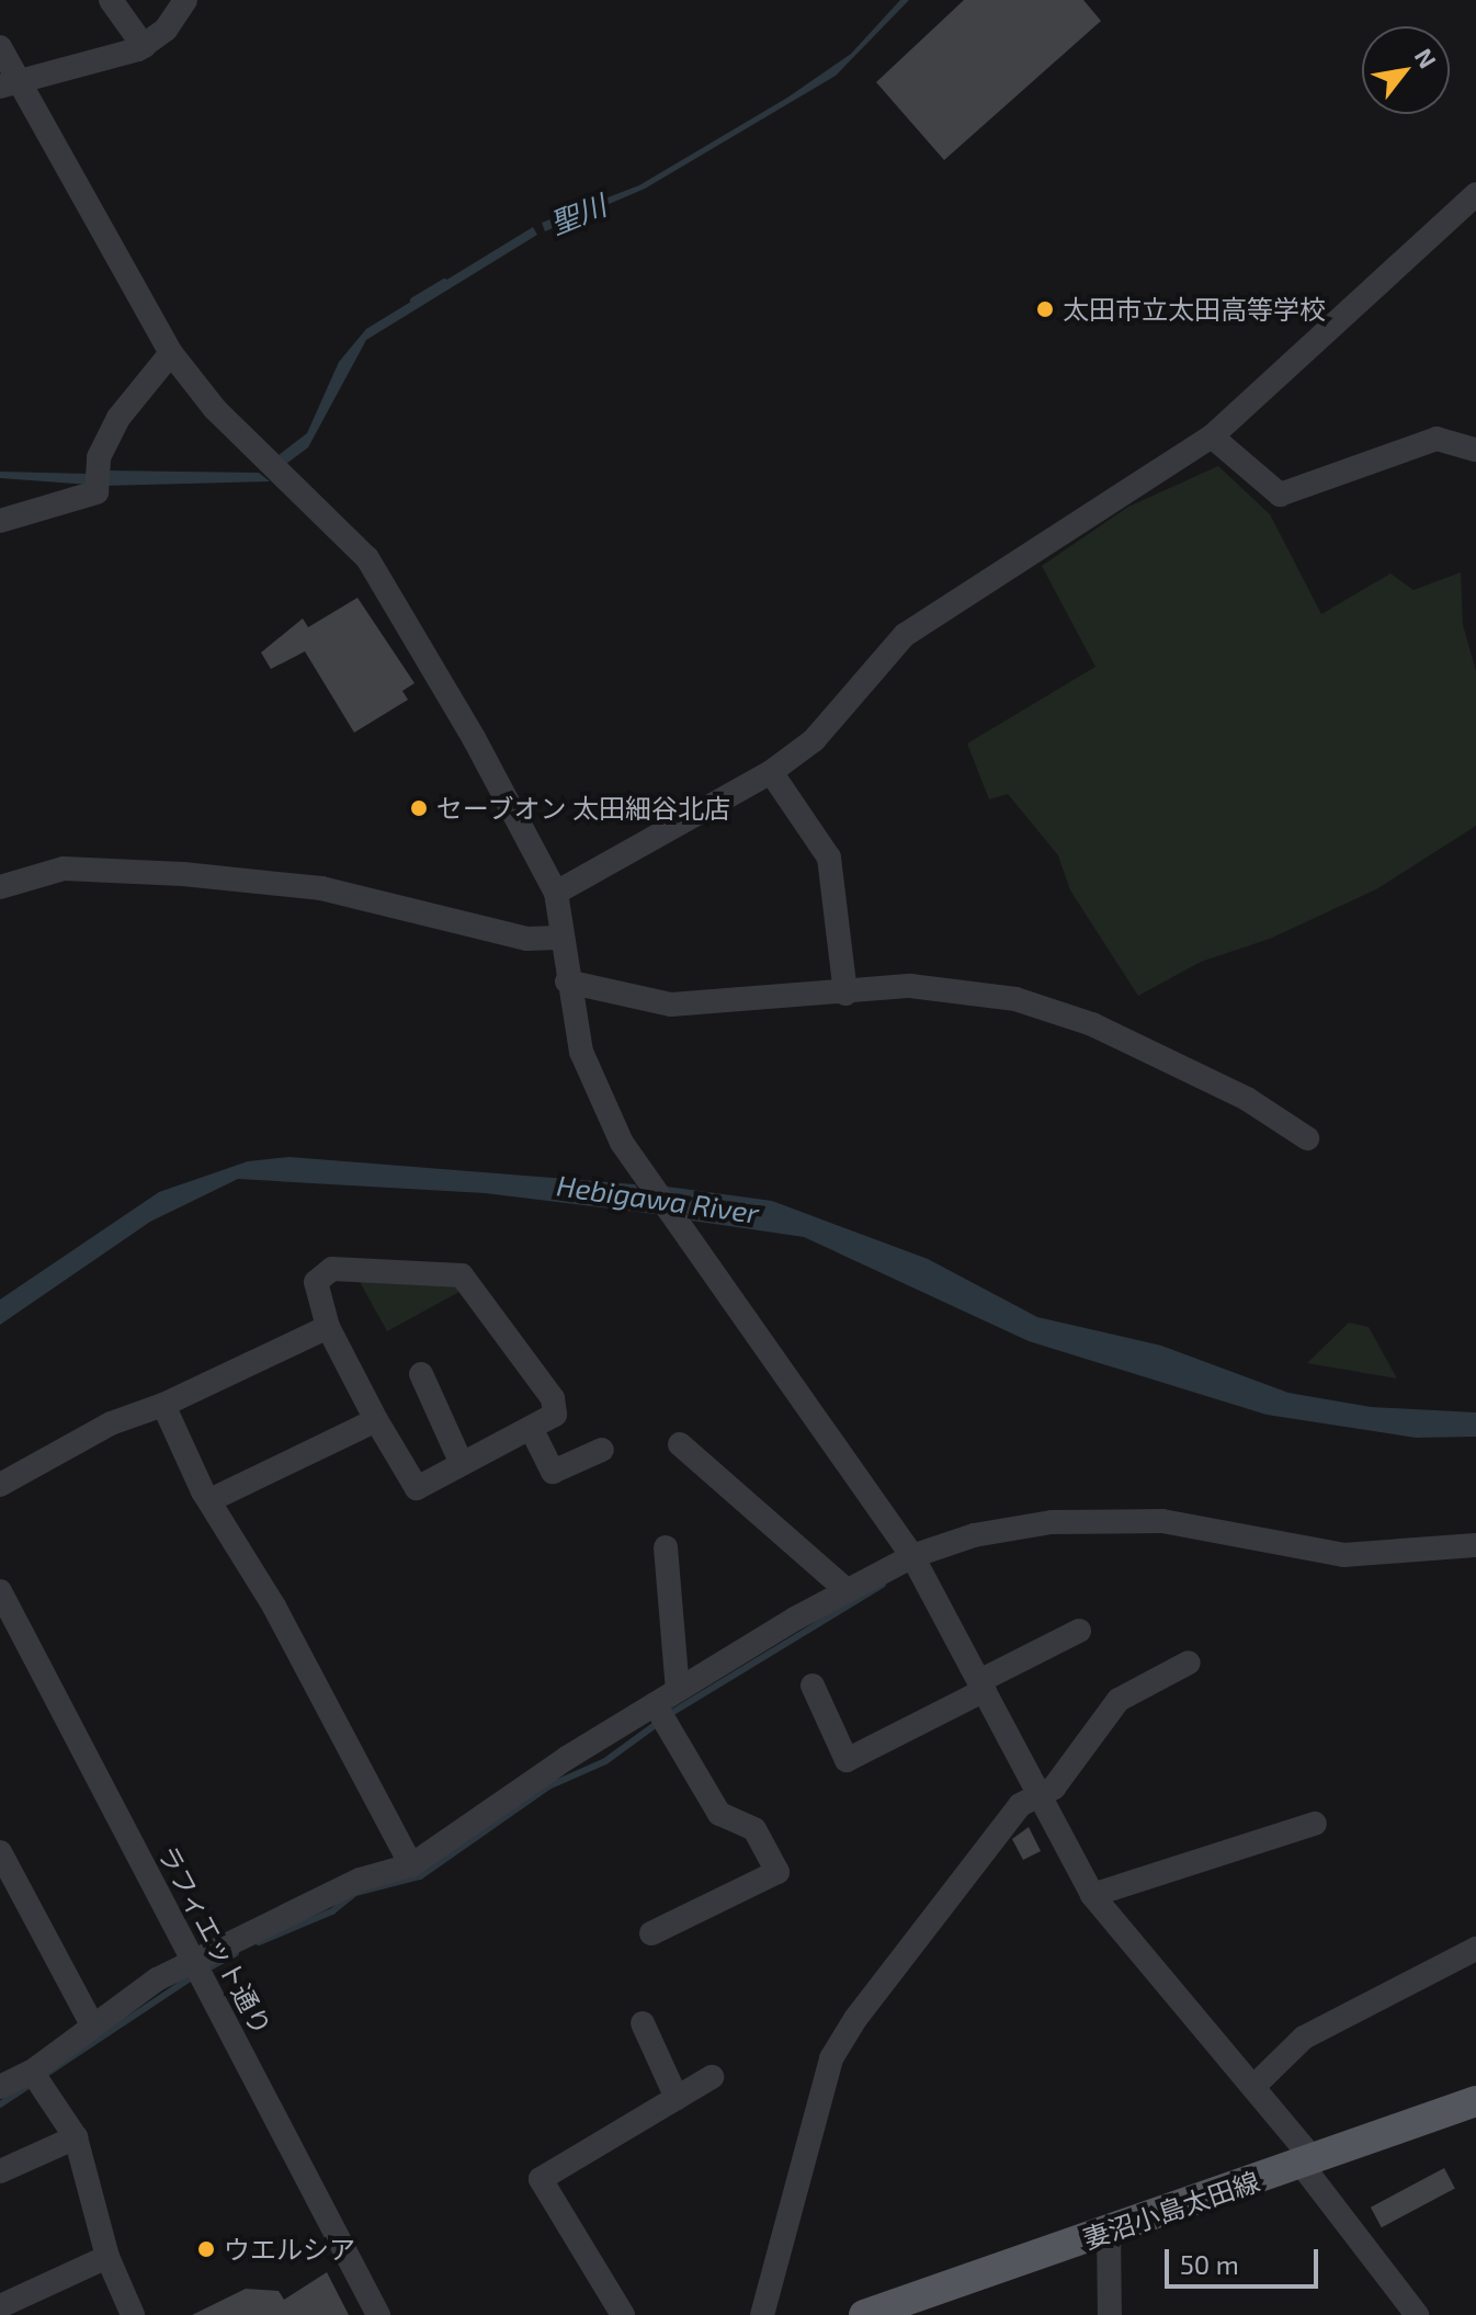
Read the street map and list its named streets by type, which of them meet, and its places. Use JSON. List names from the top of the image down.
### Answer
{
  "streets": {
    "main road": ["妻沼小島太田線"],
    "street": ["ラフィエット通り"]
  },
  "water": ["聖川", "Hebigawa River"],
  "places": ["太田市立太田高等学校", "セーブオン 太田細谷北店", "ウエルシア"],
  "scale_bar": "50 m",
  "north": "top right"
}
